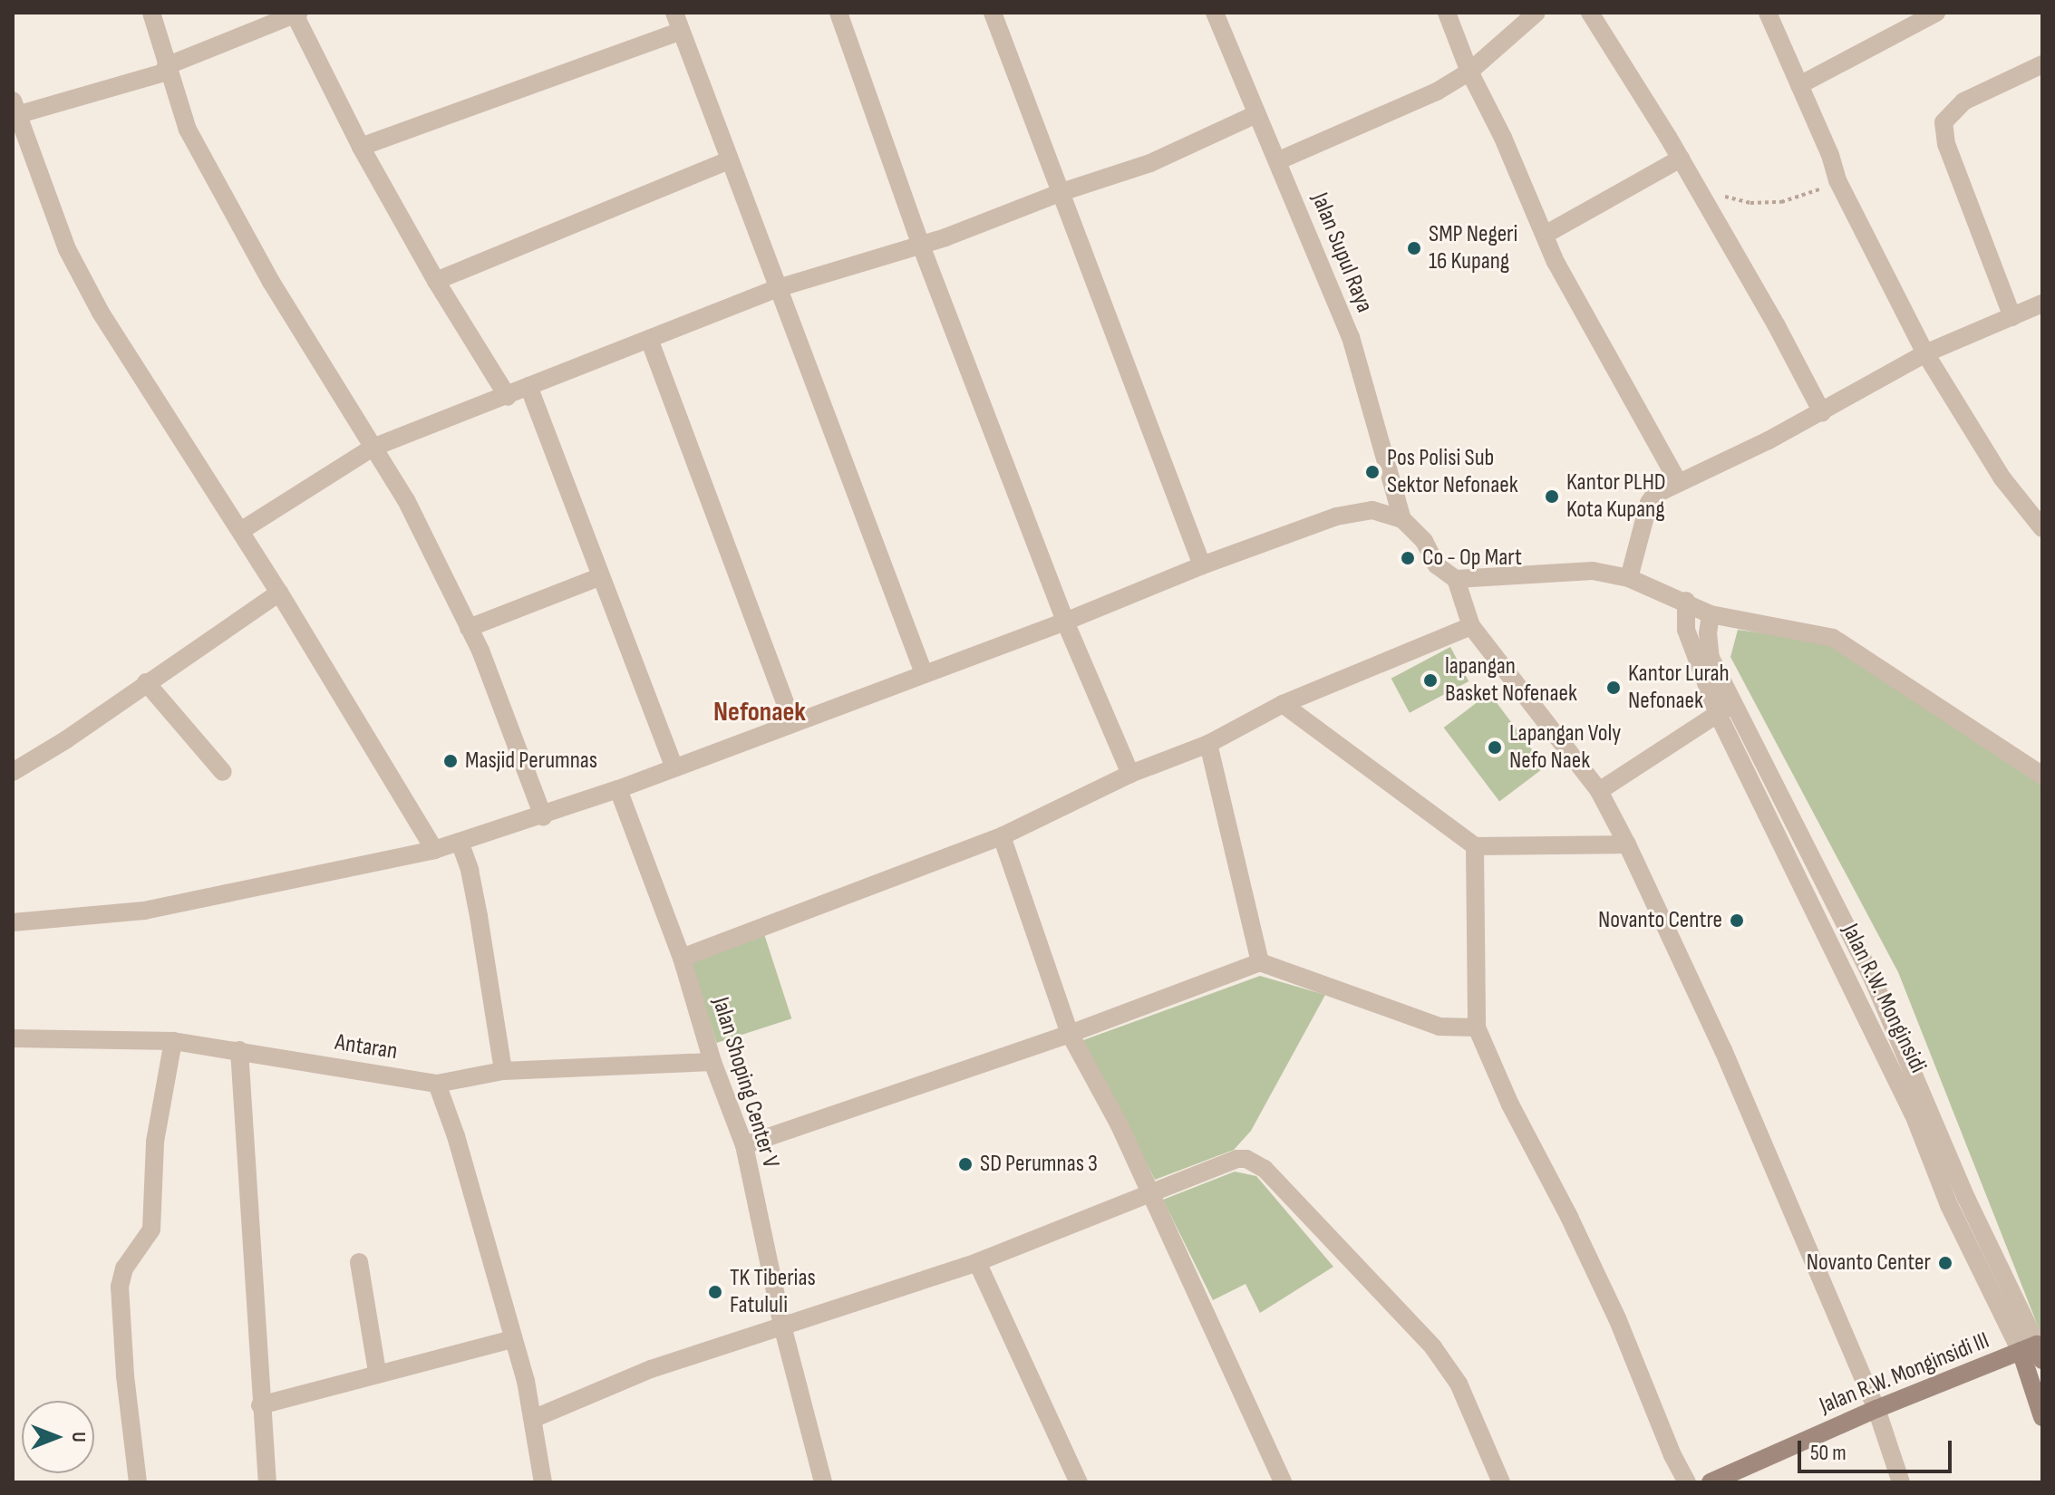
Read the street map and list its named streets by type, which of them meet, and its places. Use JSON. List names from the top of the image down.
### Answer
{
  "streets": {
    "main road": ["Jalan R.W. Monginsidi", "Jalan R.W. Monginsidi III"],
    "street": ["Jalan Supul Raya", "Antaran", "Jalan Shoping Center V"]
  },
  "crossings": [
    ["Jalan R.W. Monginsidi", "Jalan R.W. Monginsidi III"],
    ["Antaran", "Jalan Shoping Center V"]
  ],
  "districts": ["Nefonaek"],
  "places": [
    "SMP Negeri 16 Kupang",
    "Pos Polisi Sub Sektor Nefonaek",
    "Kantor PLHD Kota Kupang",
    "Co - Op Mart",
    "lapangan Basket Nofenaek",
    "Kantor Lurah Nefonaek",
    "Lapangan Voly Nefo Naek",
    "Masjid Perumnas",
    "Novanto Centre",
    "SD Perumnas 3",
    "Novanto Center",
    "TK Tiberias Fatululi"
  ],
  "scale_bar": "50 m",
  "north": "right"
}
